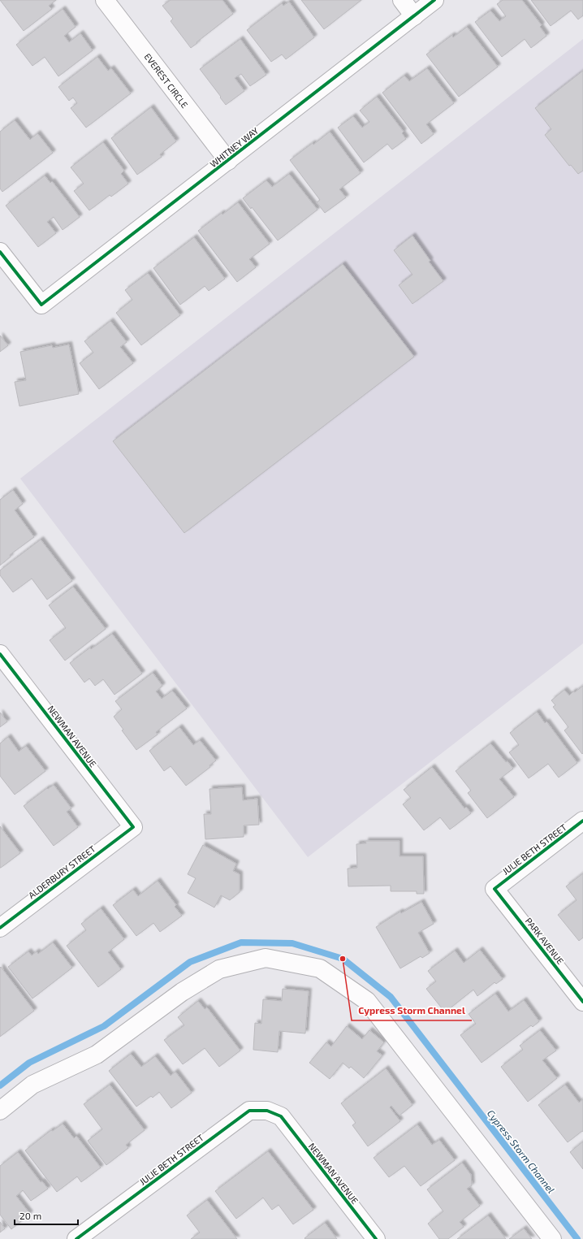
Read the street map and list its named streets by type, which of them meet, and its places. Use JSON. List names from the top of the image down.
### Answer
{
  "streets": {
    "street": [
      "EVEREST CIRCLE",
      "WHITNEY WAY",
      "NEWMAN AVENUE",
      "JULIE BETH STREET",
      "ALDERBURY STREET",
      "PARK AVENUE"
    ]
  },
  "crossings": [
    ["EVEREST CIRCLE", "WHITNEY WAY"],
    ["NEWMAN AVENUE", "JULIE BETH STREET"],
    ["NEWMAN AVENUE", "ALDERBURY STREET"],
    ["JULIE BETH STREET", "PARK AVENUE"]
  ],
  "water": ["Cypress Storm Channel"],
  "places": ["Cypress Storm Channel"],
  "scale_bar": "20 m"
}
